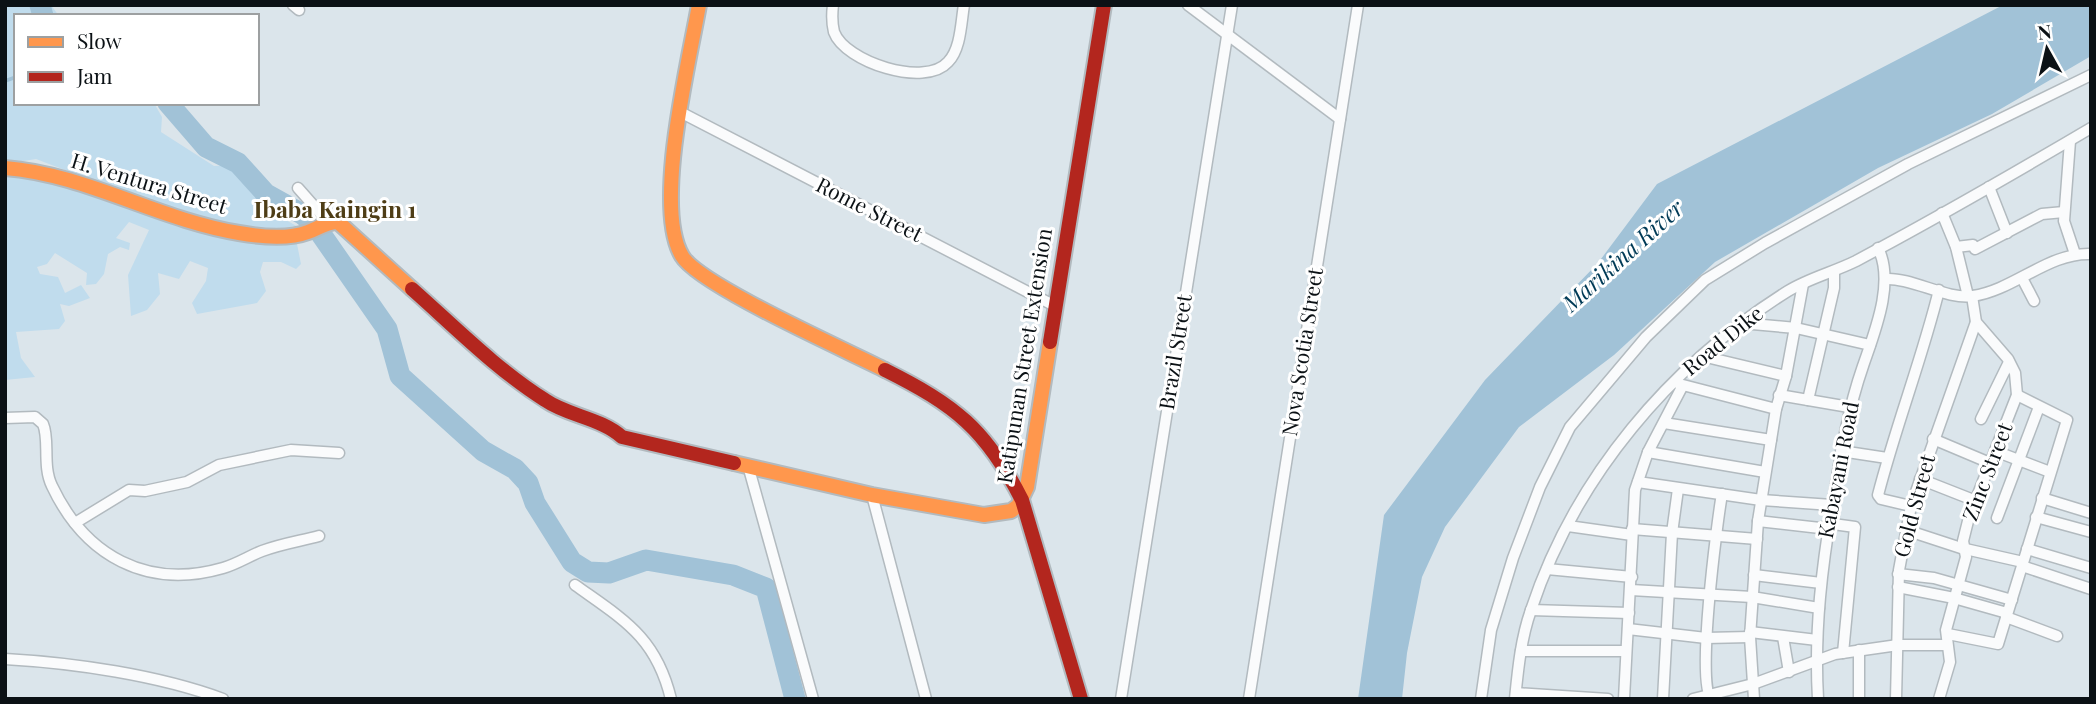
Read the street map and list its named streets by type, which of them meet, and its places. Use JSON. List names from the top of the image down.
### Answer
{
  "streets": {
    "street": [
      "H. Ventura Street",
      "Rome Street",
      "Road Dike",
      "Brazil Street",
      "Nova Scotia Street",
      "Katipunan Street Extension",
      "Kabayani Road",
      "Zinc Street",
      "Gold Street"
    ]
  },
  "crossings": [
    ["H. Ventura Street", "Katipunan Street Extension"],
    ["Rome Street", "Katipunan Street Extension"],
    ["Zinc Street", "Gold Street"]
  ],
  "districts": ["Ibaba Kaingin 1"],
  "water": ["Marikina River"],
  "legend": ["Slow", "Jam"],
  "north": "top"
}
